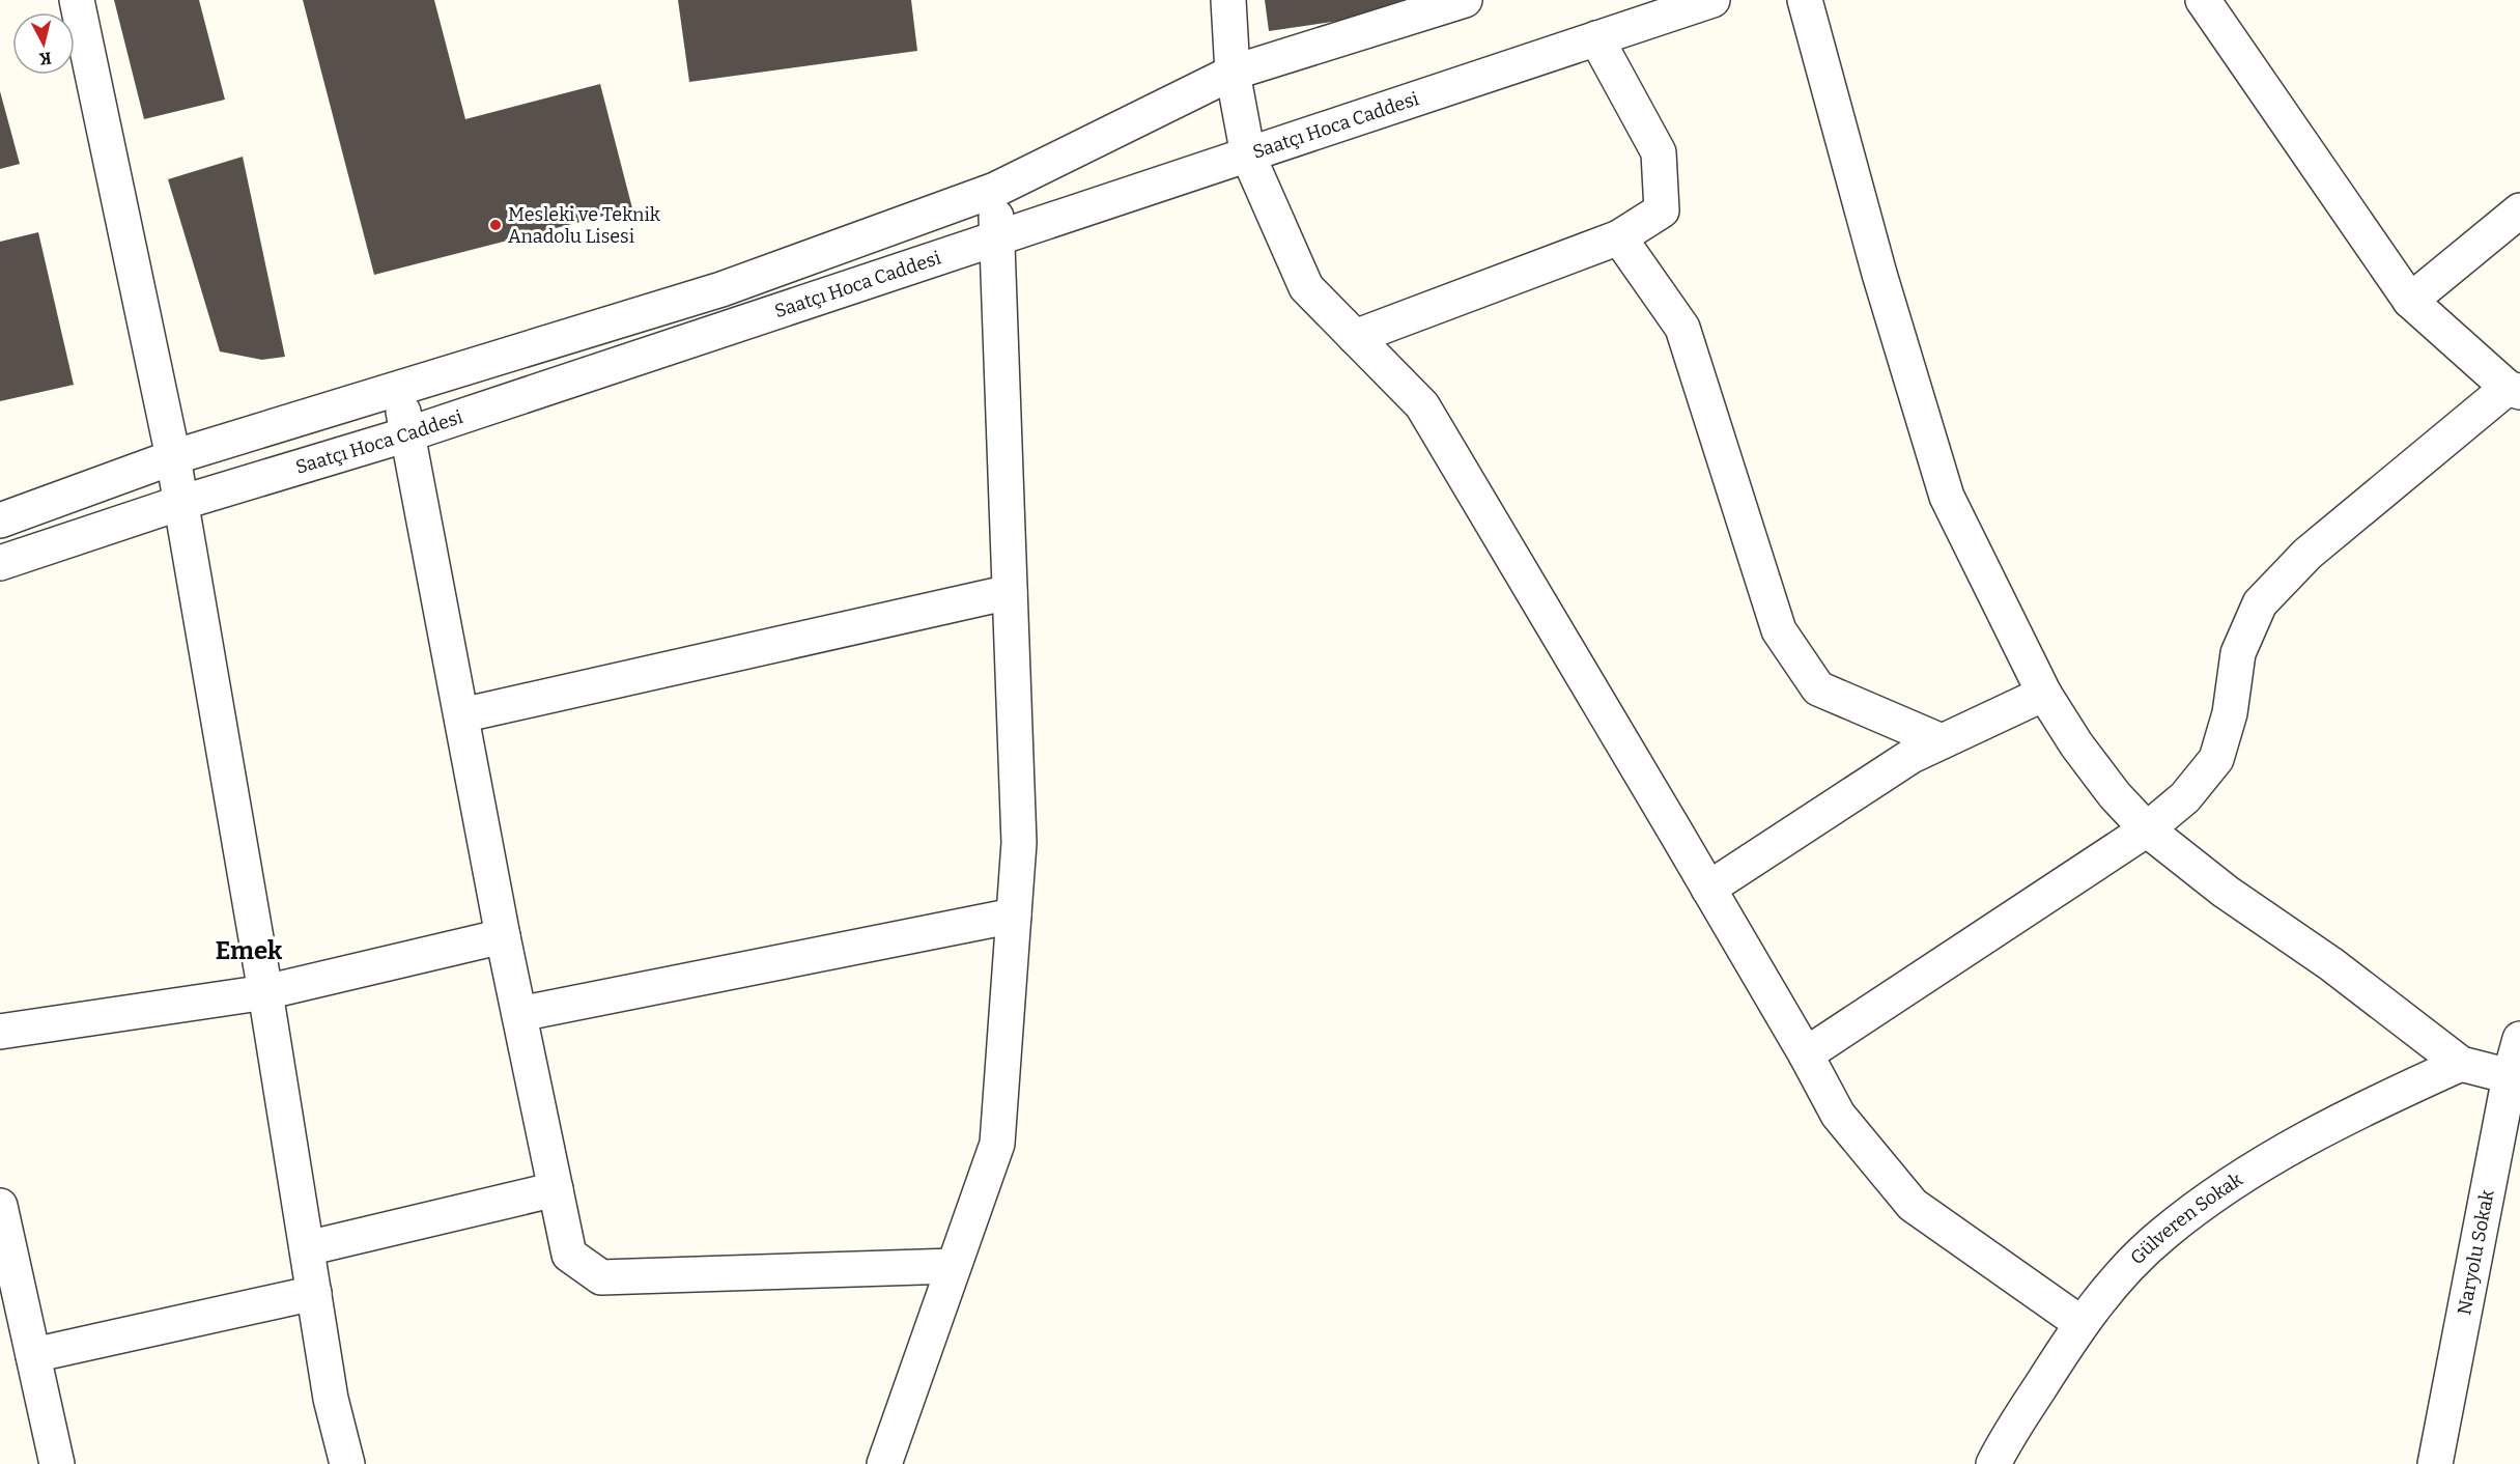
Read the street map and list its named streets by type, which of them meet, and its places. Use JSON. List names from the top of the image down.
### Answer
{
  "streets": {
    "street": ["Saatçı Hoca Caddesi", "Gülveren Sokak", "Naryolu Sokak"]
  },
  "districts": ["Emek"],
  "places": ["Mesleki ve Teknik Anadolu Lisesi"],
  "north": "bottom"
}
